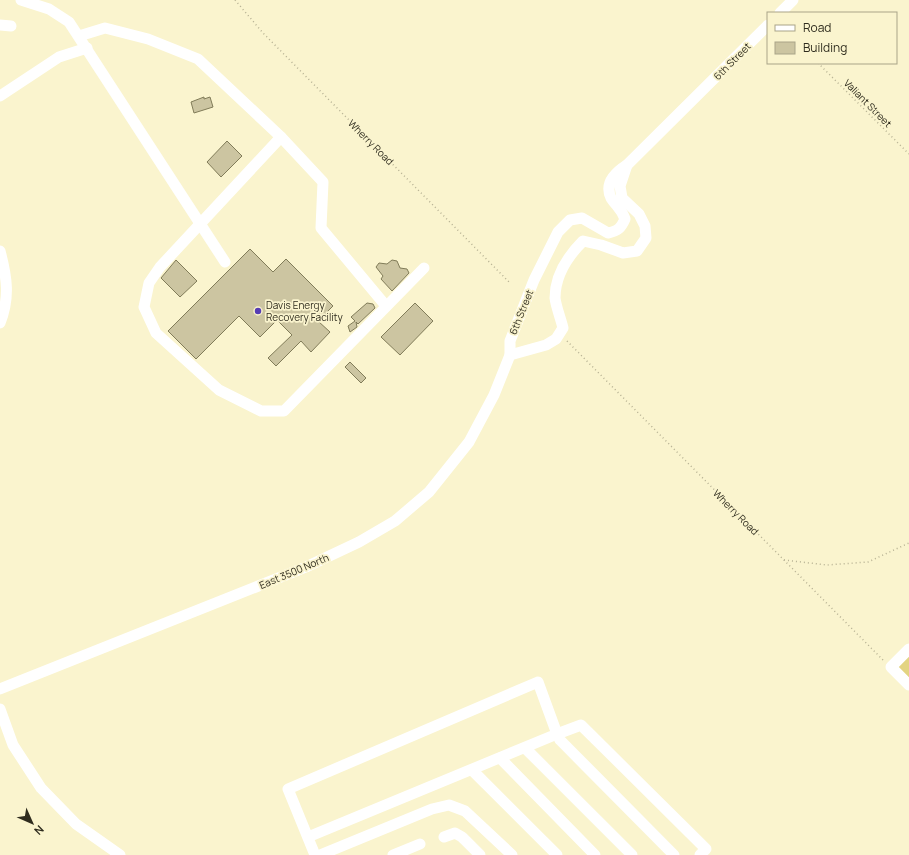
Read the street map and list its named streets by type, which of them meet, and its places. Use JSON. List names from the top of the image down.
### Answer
{
  "streets": {
    "street": ["6th Street", "East 3500 North"],
    "path": ["Valiant Street", "Wherry Road"]
  },
  "crossings": [
    ["6th Street", "East 3500 North"]
  ],
  "places": ["Davis Energy Recovery Facility"],
  "legend": ["Road", "Building"],
  "north": "bottom right"
}
